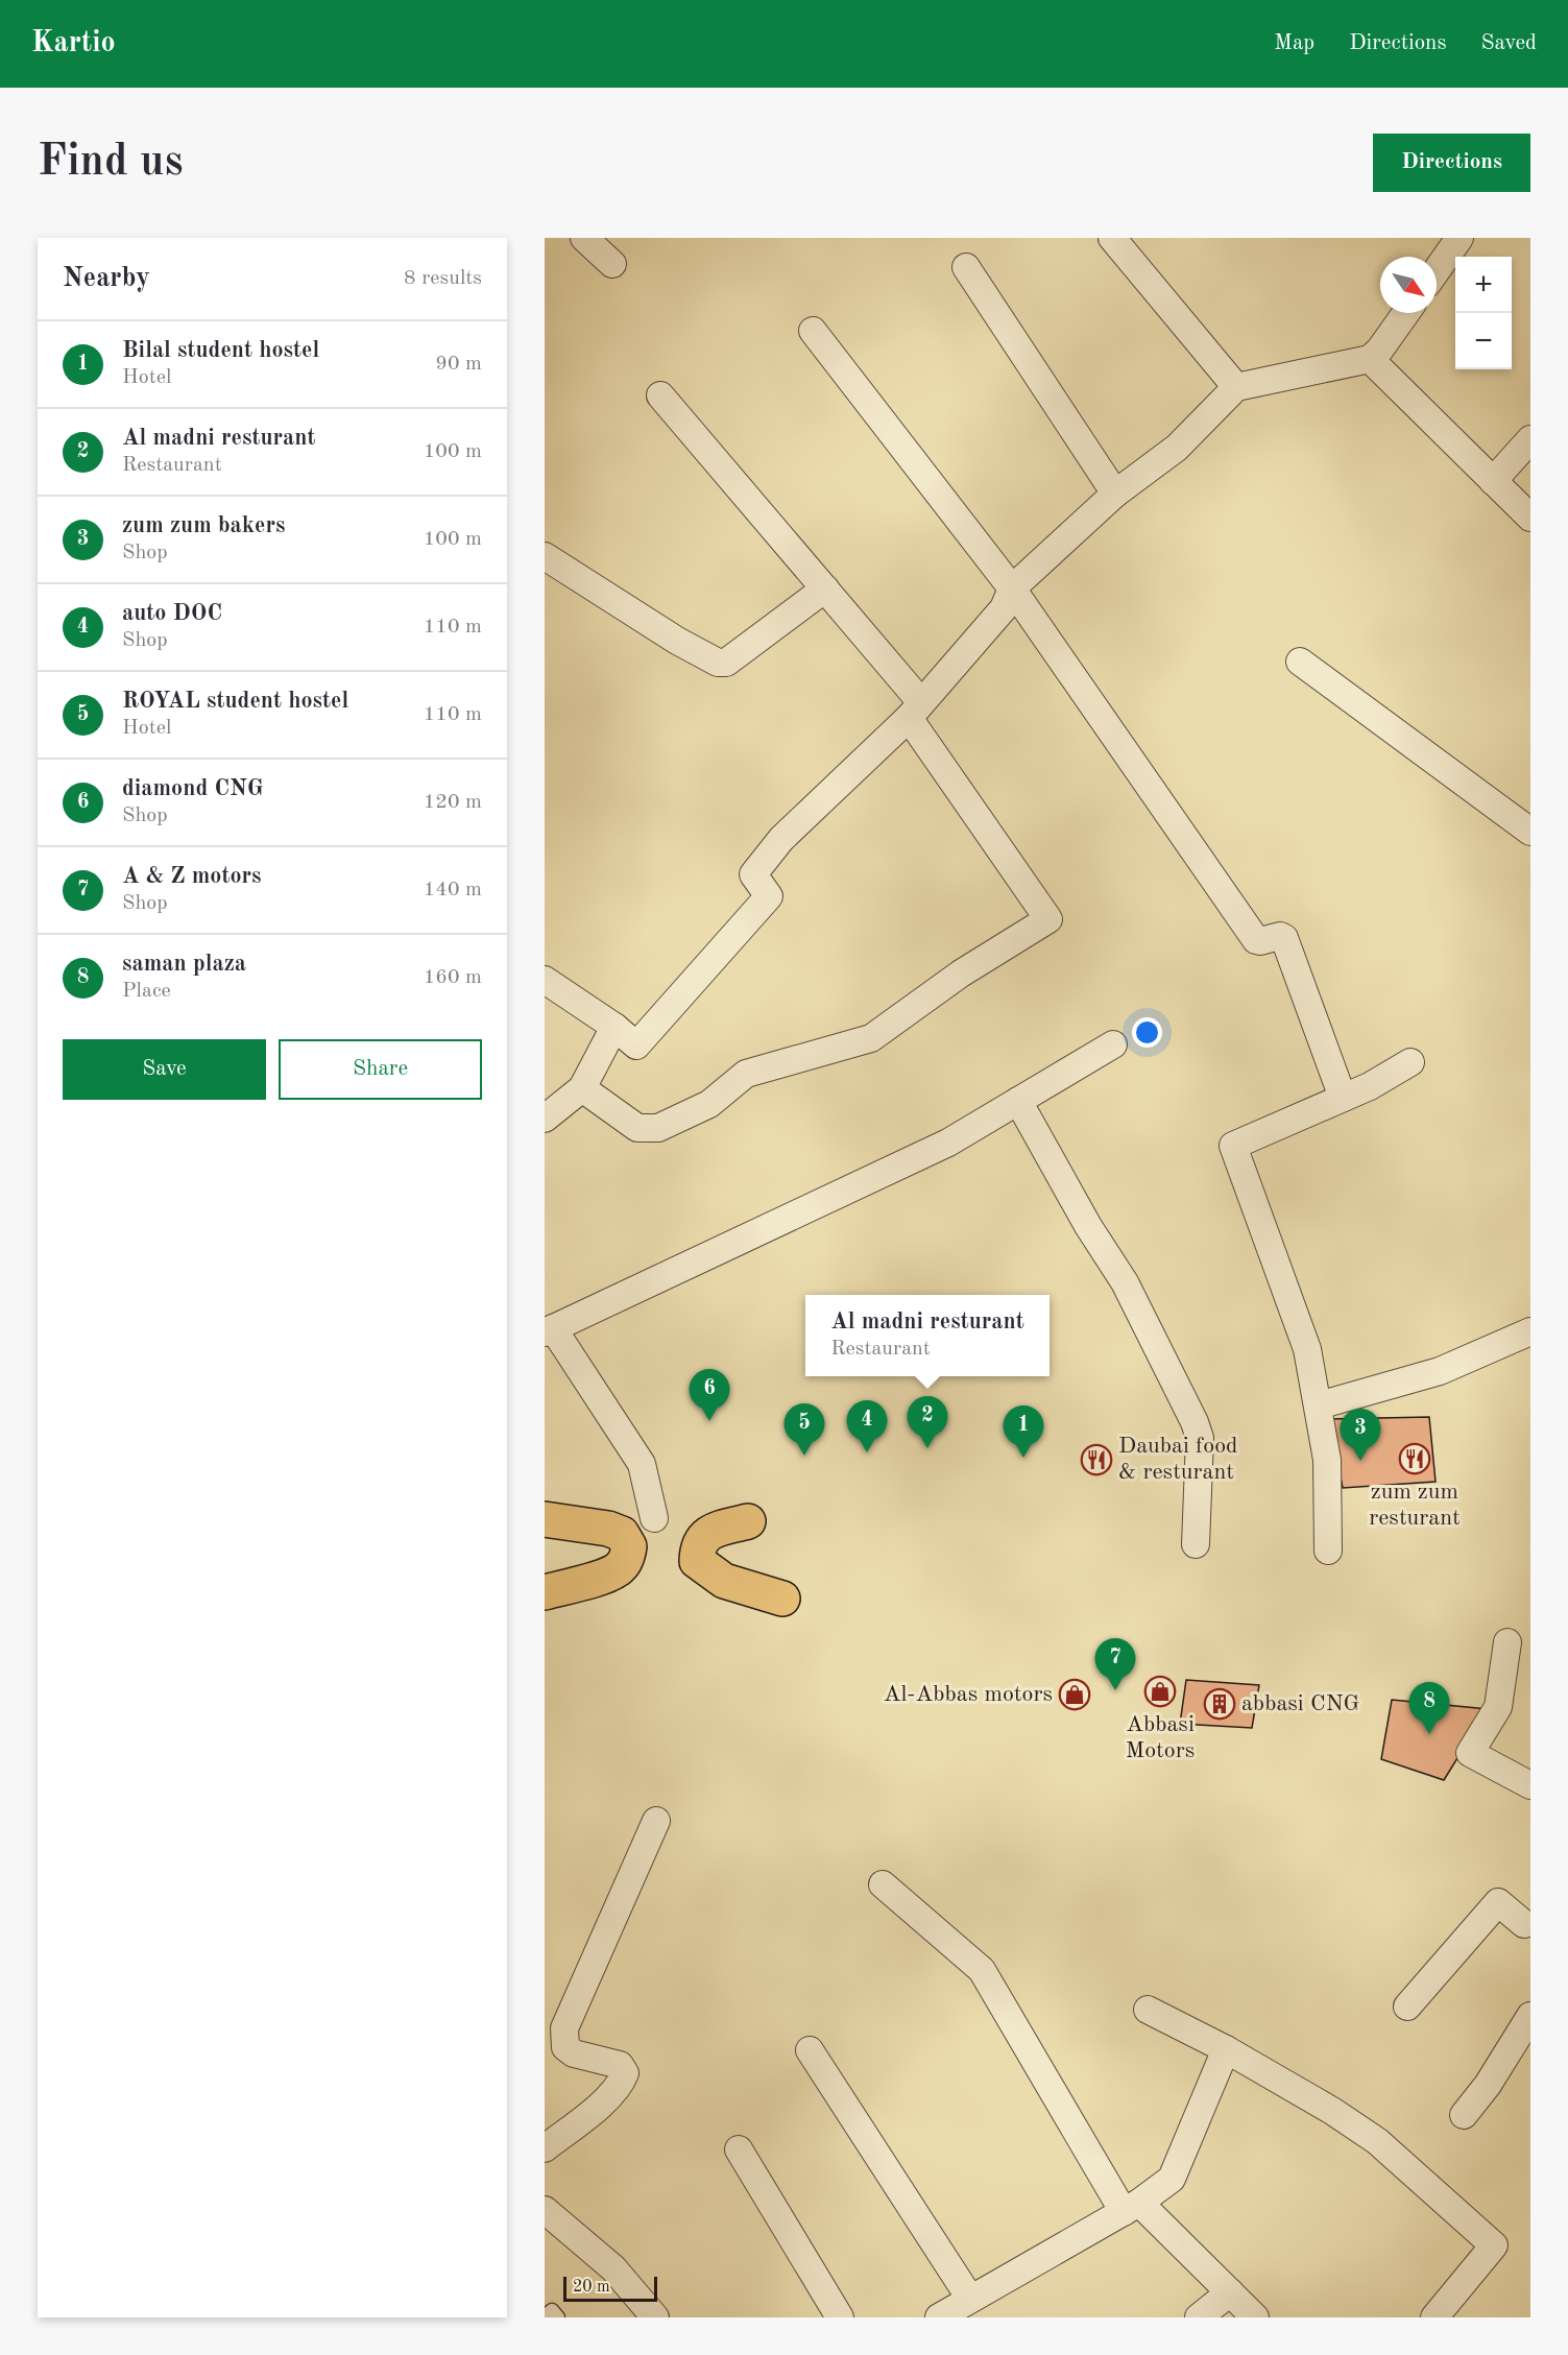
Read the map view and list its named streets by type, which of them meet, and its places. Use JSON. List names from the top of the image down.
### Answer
{
  "places": {
    "restaurant": ["zum zum resturant", "Daubai food & resturant"],
    "shop": ["Abbasi Motors", "Al-Abbas motors"],
    "building": ["abbasi CNG"]
  },
  "scale_bar": "20 m",
  "north": "bottom right",
  "page": {
    "header": "Kartio",
    "nav": ["Map", "Directions", "Saved"],
    "buttons": [
      "Directions",
      ["Save", "Share"]
    ],
    "title": "Find us",
    "heading": ["Nearby", "8 results"],
    "map_buttons": ["+", "−"],
    "list": [
      {
        "mark": "1",
        "name": "Bilal student hostel",
        "note": "Hotel",
        "value": "90 m"
      },
      {
        "mark": "2",
        "name": "Al madni resturant",
        "note": "Restaurant",
        "value": "100 m"
      },
      {
        "mark": "3",
        "name": "zum zum bakers",
        "note": "Shop",
        "value": "100 m"
      },
      {
        "mark": "4",
        "name": "auto DOC",
        "note": "Shop",
        "value": "110 m"
      },
      {
        "mark": "5",
        "name": "ROYAL student hostel",
        "note": "Hotel",
        "value": "110 m"
      },
      {
        "mark": "6",
        "name": "diamond CNG",
        "note": "Shop",
        "value": "120 m"
      },
      {
        "mark": "7",
        "name": "A & Z motors",
        "note": "Shop",
        "value": "140 m"
      },
      {
        "mark": "8",
        "name": "saman plaza",
        "note": "Place",
        "value": "160 m"
      }
    ],
    "popup": ["Al madni resturant", "Restaurant"],
    "pins": [
      "6",
      "2",
      "4",
      "5",
      "1",
      "3",
      "7",
      "8"
    ],
    "scale": "20 m"
  }
}
